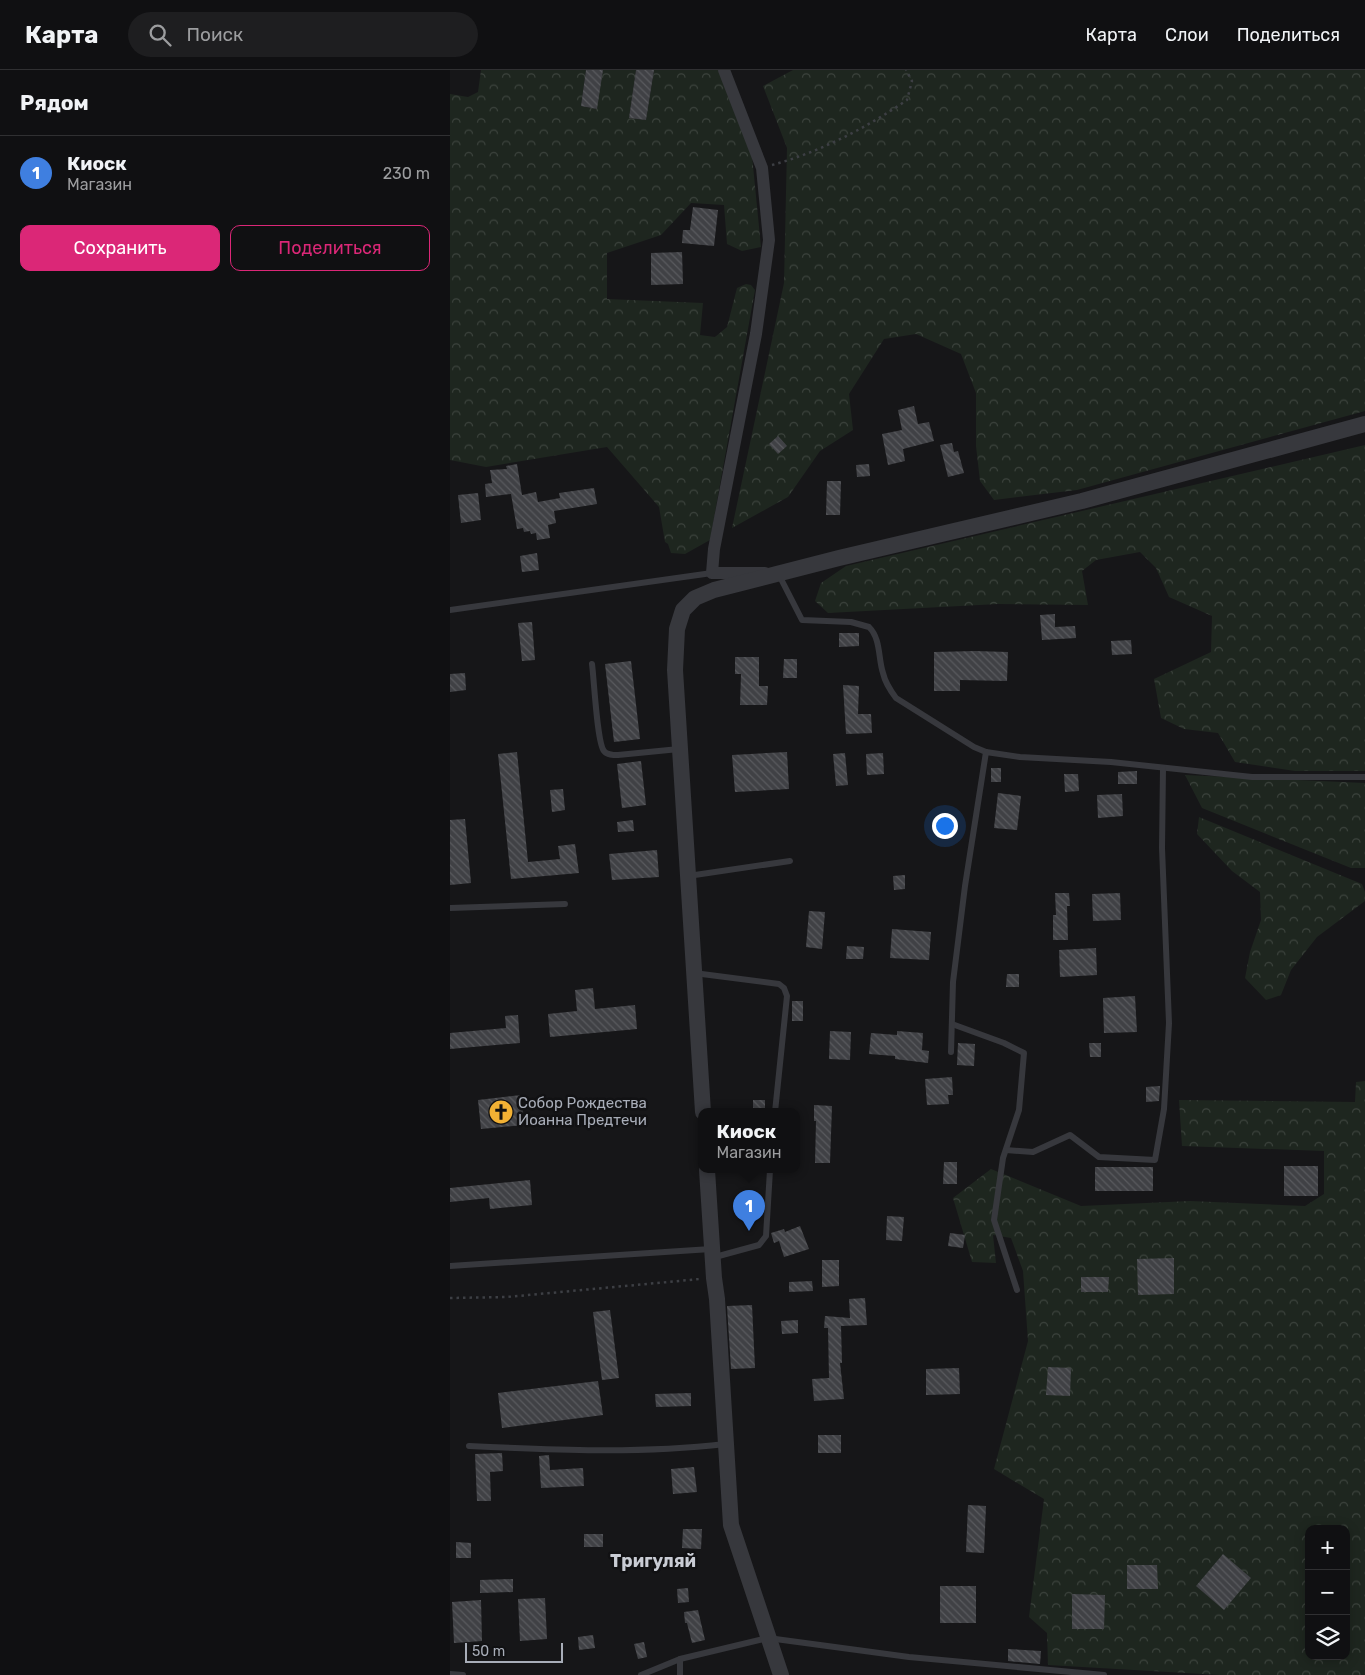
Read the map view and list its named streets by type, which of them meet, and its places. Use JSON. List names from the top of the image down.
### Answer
{
  "districts": ["Тригуляй"],
  "places": {
    "church": ["Собор Рождества Иоанна Предтечи"]
  },
  "scale_bar": "50 m",
  "page": {
    "header": "Карта",
    "search": "Поиск",
    "nav": ["Карта", "Слои", "Поделиться"],
    "heading": "Рядом",
    "list": [
      {
        "mark": "1",
        "name": "Киоск",
        "note": "Магазин",
        "value": "230 m"
      }
    ],
    "buttons": ["Сохранить", "Поделиться"],
    "popup": ["Киоск", "Магазин"],
    "pins": "1",
    "map_buttons": ["+", "−"],
    "scale": "50 m"
  }
}
